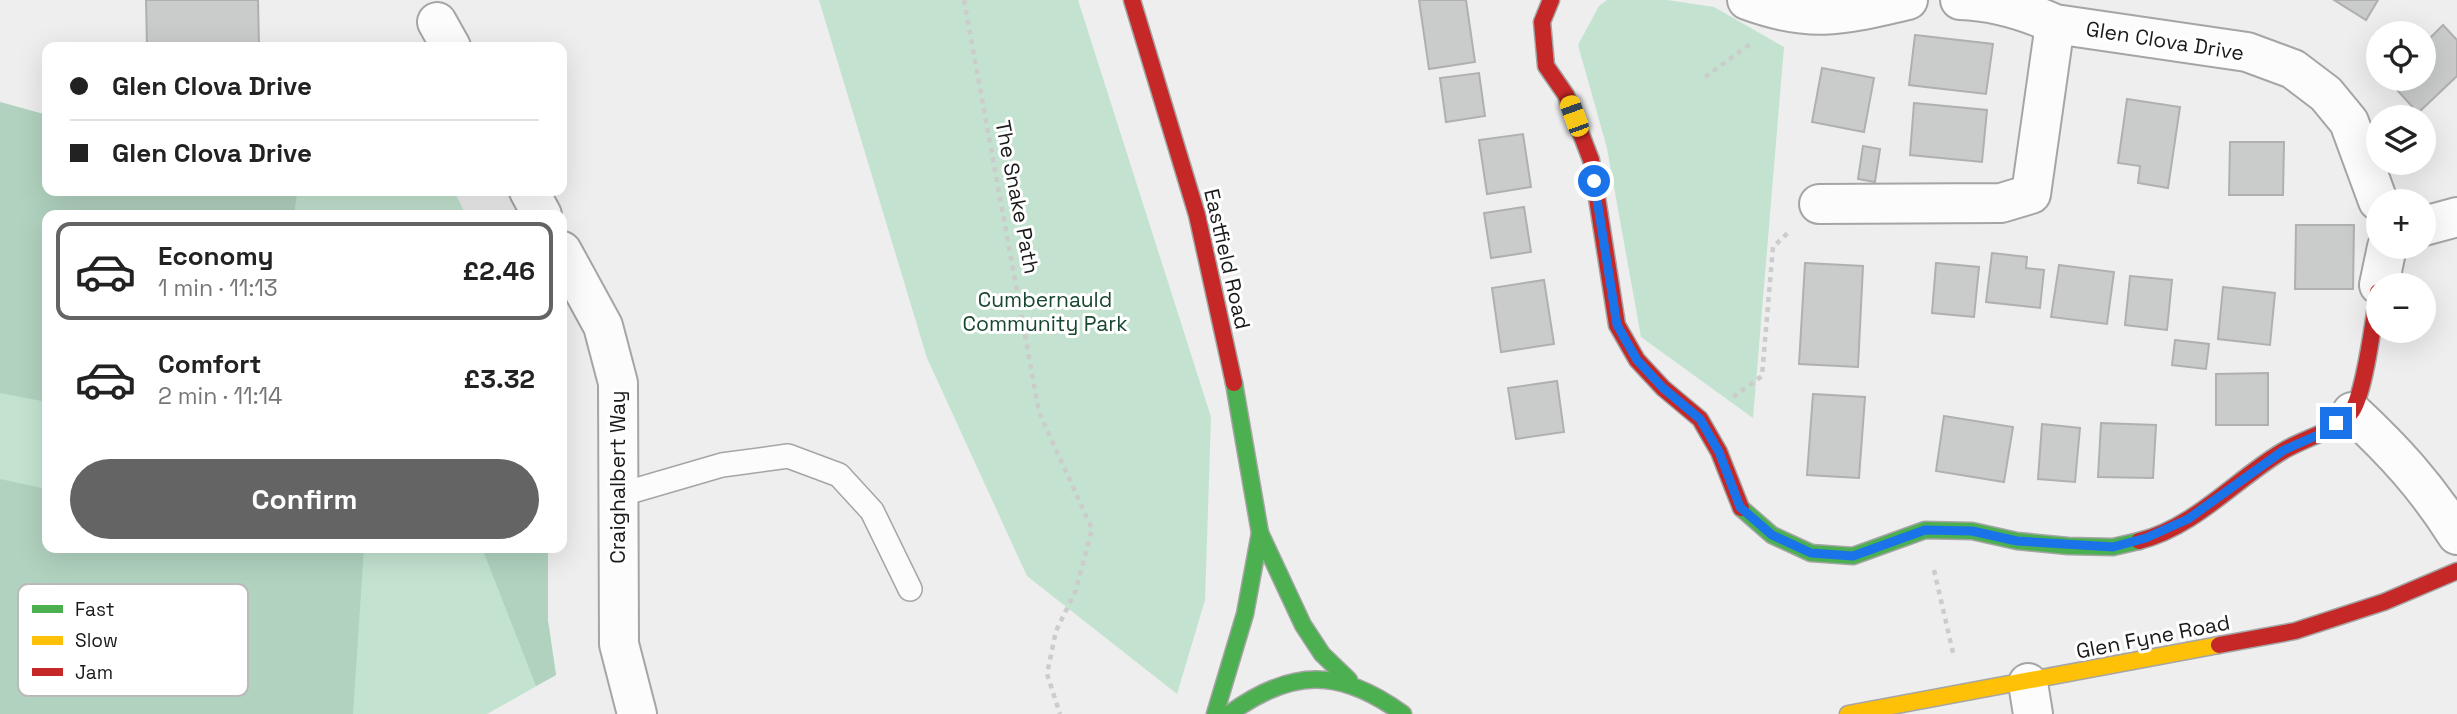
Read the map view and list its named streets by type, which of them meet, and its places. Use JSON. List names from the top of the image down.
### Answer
{
  "streets": {
    "street": [
      "Glen Clova Drive",
      "Eastfield Road",
      "Craighalbert Way",
      "Glen Fyne Road"
    ],
    "path": ["The Snake Path"]
  },
  "parks": ["Cumbernauld Community Park"],
  "legend": ["Fast", "Slow", "Jam"],
  "page": {
    "map_buttons": ["+", "−"],
    "banner": ["Glen Clova Drive", "Glen Clova Drive"],
    "list": [
      {
        "name": "Economy",
        "note": "1 min · 11:13",
        "value": "£2.46"
      },
      {
        "name": "Comfort",
        "note": "2 min · 11:14",
        "value": "£3.32"
      }
    ],
    "buttons": "Confirm"
  }
}
